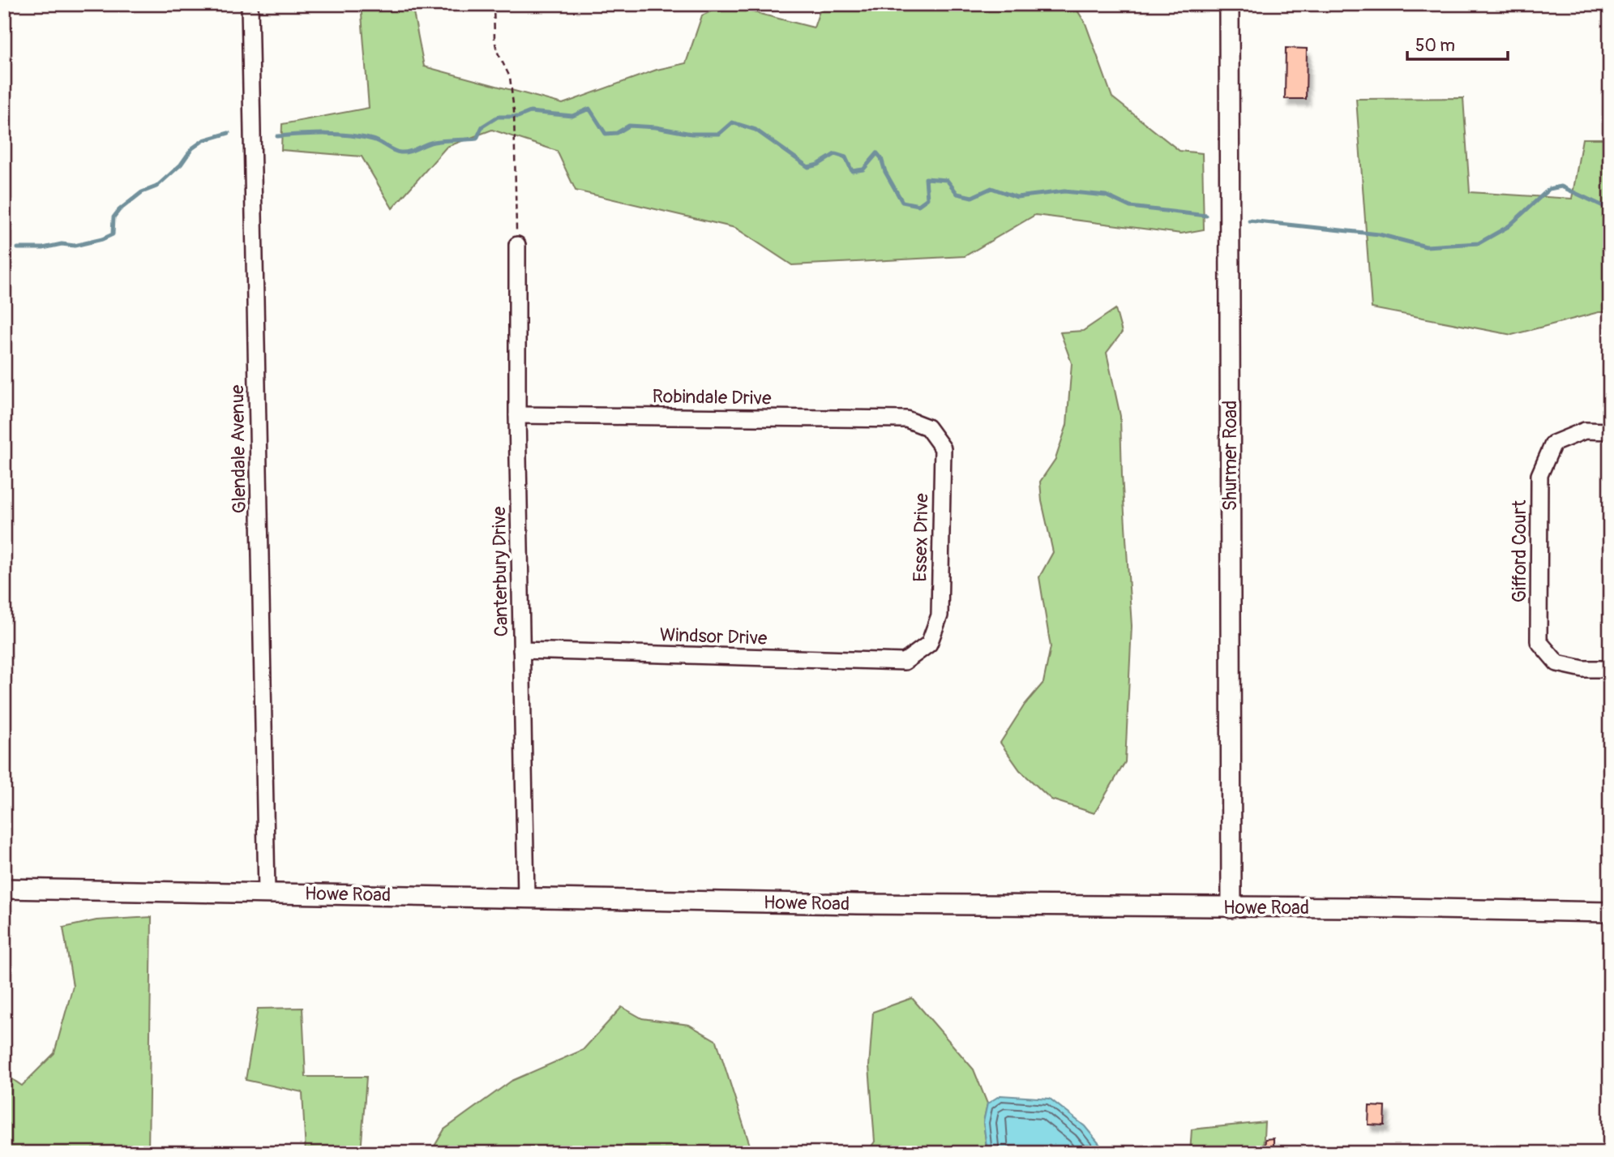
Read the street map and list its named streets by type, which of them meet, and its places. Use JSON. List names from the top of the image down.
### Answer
{
  "streets": {
    "street": [
      "Robindale Drive",
      "Glendale Avenue",
      "Shurmer Road",
      "Essex Drive",
      "Gifford Court",
      "Canterbury Drive",
      "Windsor Drive",
      "Howe Road"
    ]
  },
  "crossings": [
    ["Robindale Drive", "Essex Drive"],
    ["Robindale Drive", "Canterbury Drive"],
    ["Glendale Avenue", "Howe Road"],
    ["Shurmer Road", "Howe Road"],
    ["Essex Drive", "Windsor Drive"],
    ["Canterbury Drive", "Windsor Drive"],
    ["Canterbury Drive", "Howe Road"]
  ],
  "scale_bar": "50 m"
}
